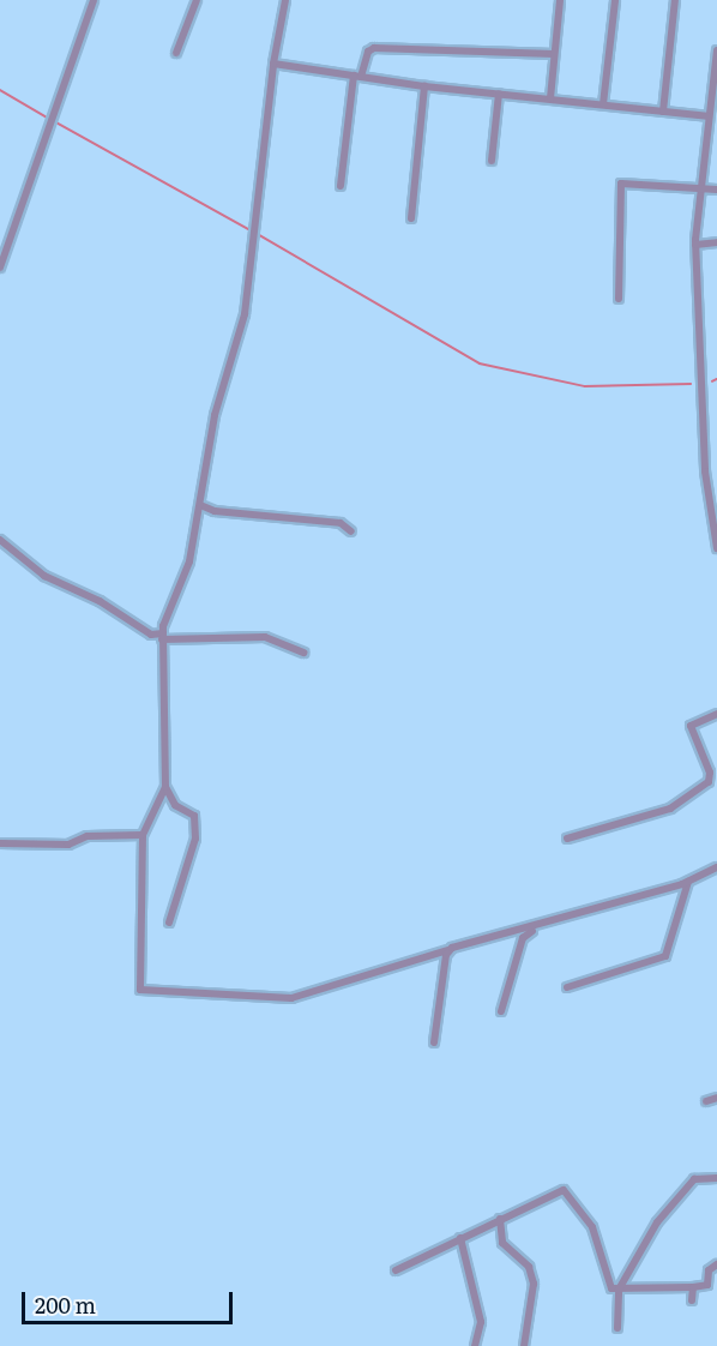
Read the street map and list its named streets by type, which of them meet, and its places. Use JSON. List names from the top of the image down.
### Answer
{
  "scale_bar": "200 m"
}
